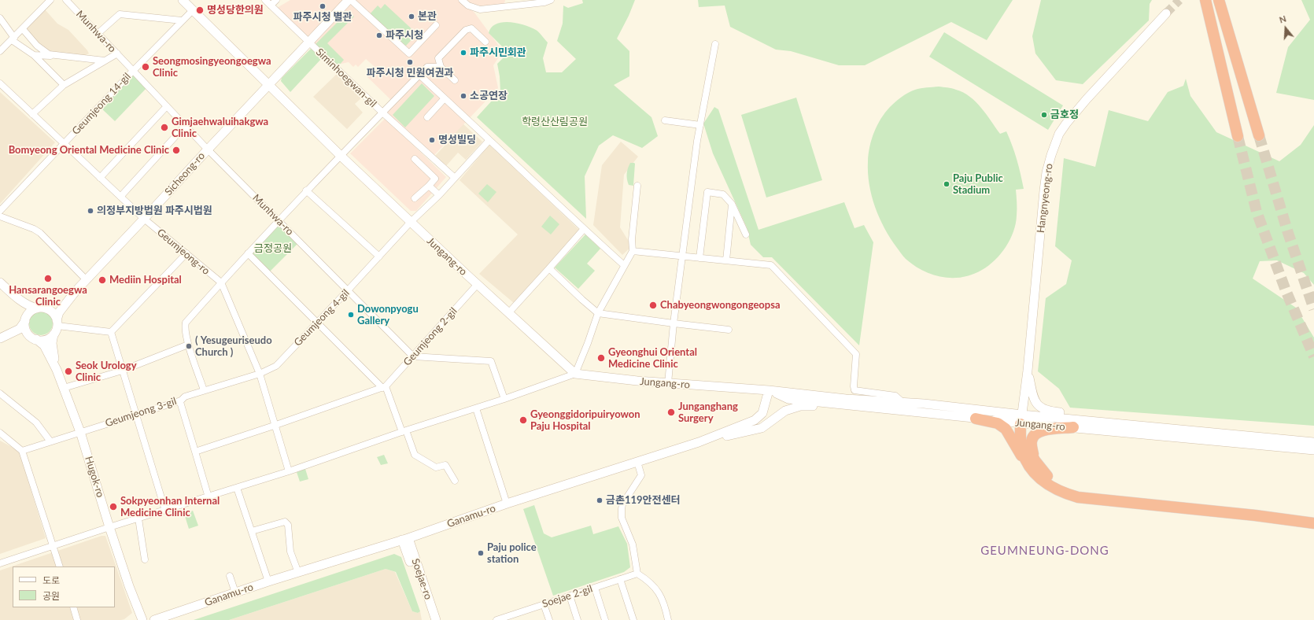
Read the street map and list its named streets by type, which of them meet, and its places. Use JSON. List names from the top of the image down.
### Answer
{
  "streets": {
    "street": [
      "Munhwa-ro",
      "Siminhoegwan-gil",
      "Geumjeong 14-gil",
      "Sicheong-ro",
      "Hangnyeong-ro",
      "Geumjeong-ro",
      "Jungang-ro",
      "Geumjeong 4-gil",
      "Geumjeong 2-gil",
      "Geumjeong 3-gil",
      "Hugok-ro",
      "Ganamu-ro",
      "Soejae-ro",
      "Soejae 2-gil"
    ]
  },
  "crossings": [
    ["Munhwa-ro", "Geumjeong 14-gil"],
    ["Munhwa-ro", "Sicheong-ro"],
    ["Munhwa-ro", "Geumjeong 4-gil"],
    ["Munhwa-ro", "Geumjeong 2-gil"],
    ["Siminhoegwan-gil", "Sicheong-ro"],
    ["Siminhoegwan-gil", "Geumjeong 4-gil"],
    ["Geumjeong 14-gil", "Geumjeong-ro"],
    ["Geumjeong 14-gil", "Jungang-ro"],
    ["Sicheong-ro", "Geumjeong-ro"],
    ["Sicheong-ro", "Jungang-ro"],
    ["Hangnyeong-ro", "Jungang-ro"],
    ["Geumjeong-ro", "Geumjeong 4-gil"],
    ["Geumjeong-ro", "Geumjeong 2-gil"],
    ["Geumjeong-ro", "Geumjeong 3-gil"],
    ["Jungang-ro", "Geumjeong 4-gil"],
    ["Jungang-ro", "Geumjeong 2-gil"],
    ["Jungang-ro", "Ganamu-ro"],
    ["Geumjeong 4-gil", "Geumjeong 3-gil"],
    ["Geumjeong 3-gil", "Hugok-ro"],
    ["Ganamu-ro", "Soejae-ro"]
  ],
  "districts": ["GEUMNEUNG-DONG"],
  "parks": ["학령산산림공원", "금정공원"],
  "places": [
    "파주시청 별관",
    "명성당한의원",
    "본관",
    "파주시청",
    "파주시민회관",
    "파주시청 민원여권과",
    "Seongmosingyeongoegwa Clinic",
    "소공연장",
    "금호정",
    "Gimjaehwaluihakgwa Clinic",
    "명성빌딩",
    "Bomyeong Oriental Medicine Clinic",
    "Paju Public Stadium",
    "의정부지방법원 파주시법원",
    "Hansarangoegwa Clinic",
    "Mediin Hospital",
    "Chabyeongwongongeopsa",
    "Dowonpyogu Gallery",
    "( Yesugeuriseudo Church )",
    "Gyeonghui Oriental Medicine Clinic",
    "Seok Urology Clinic",
    "Junganghang Surgery",
    "Gyeonggidoripuiryowon Paju Hospital",
    "금촌119안전센터",
    "Sokpyeonhan Internal Medicine Clinic",
    "Paju police station"
  ],
  "legend": ["도로", "공원"],
  "north": "top"
}
